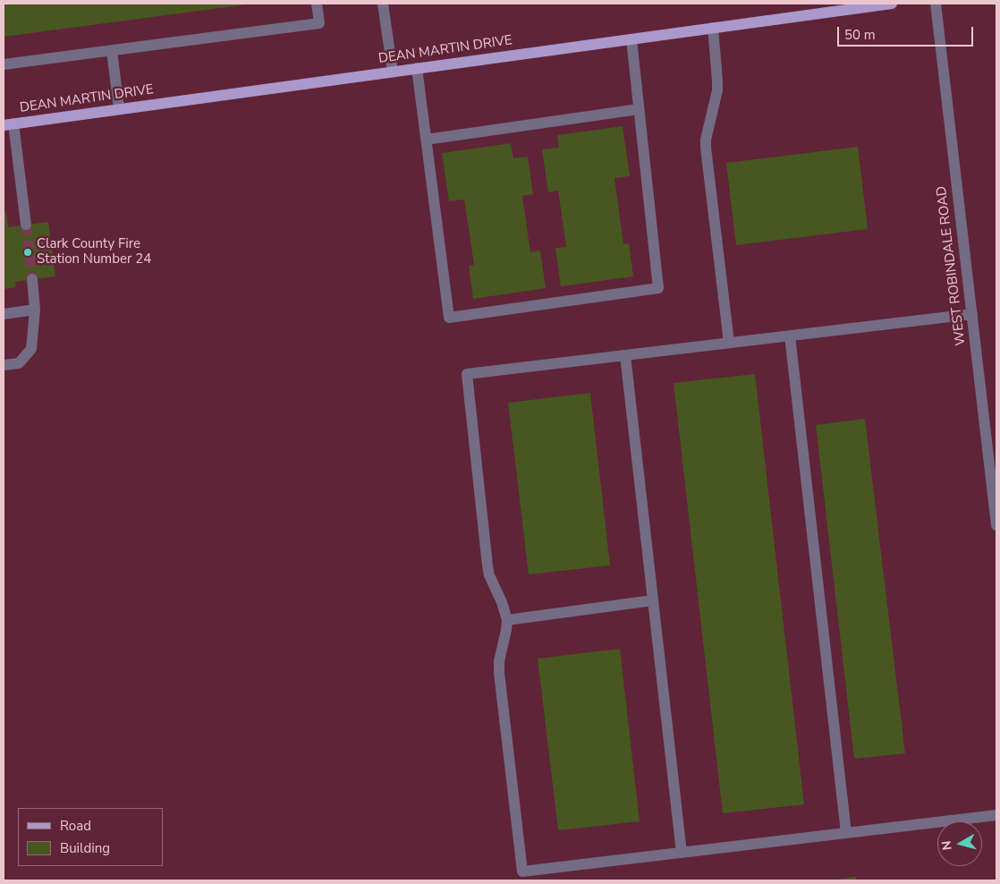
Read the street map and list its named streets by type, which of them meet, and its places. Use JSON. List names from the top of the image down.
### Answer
{
  "streets": {
    "main road": ["DEAN MARTIN DRIVE"],
    "street": ["WEST ROBINDALE ROAD"]
  },
  "places": ["Clark County Fire Station Number 24"],
  "legend": ["Road", "Building"],
  "scale_bar": "50 m",
  "north": "left"
}
